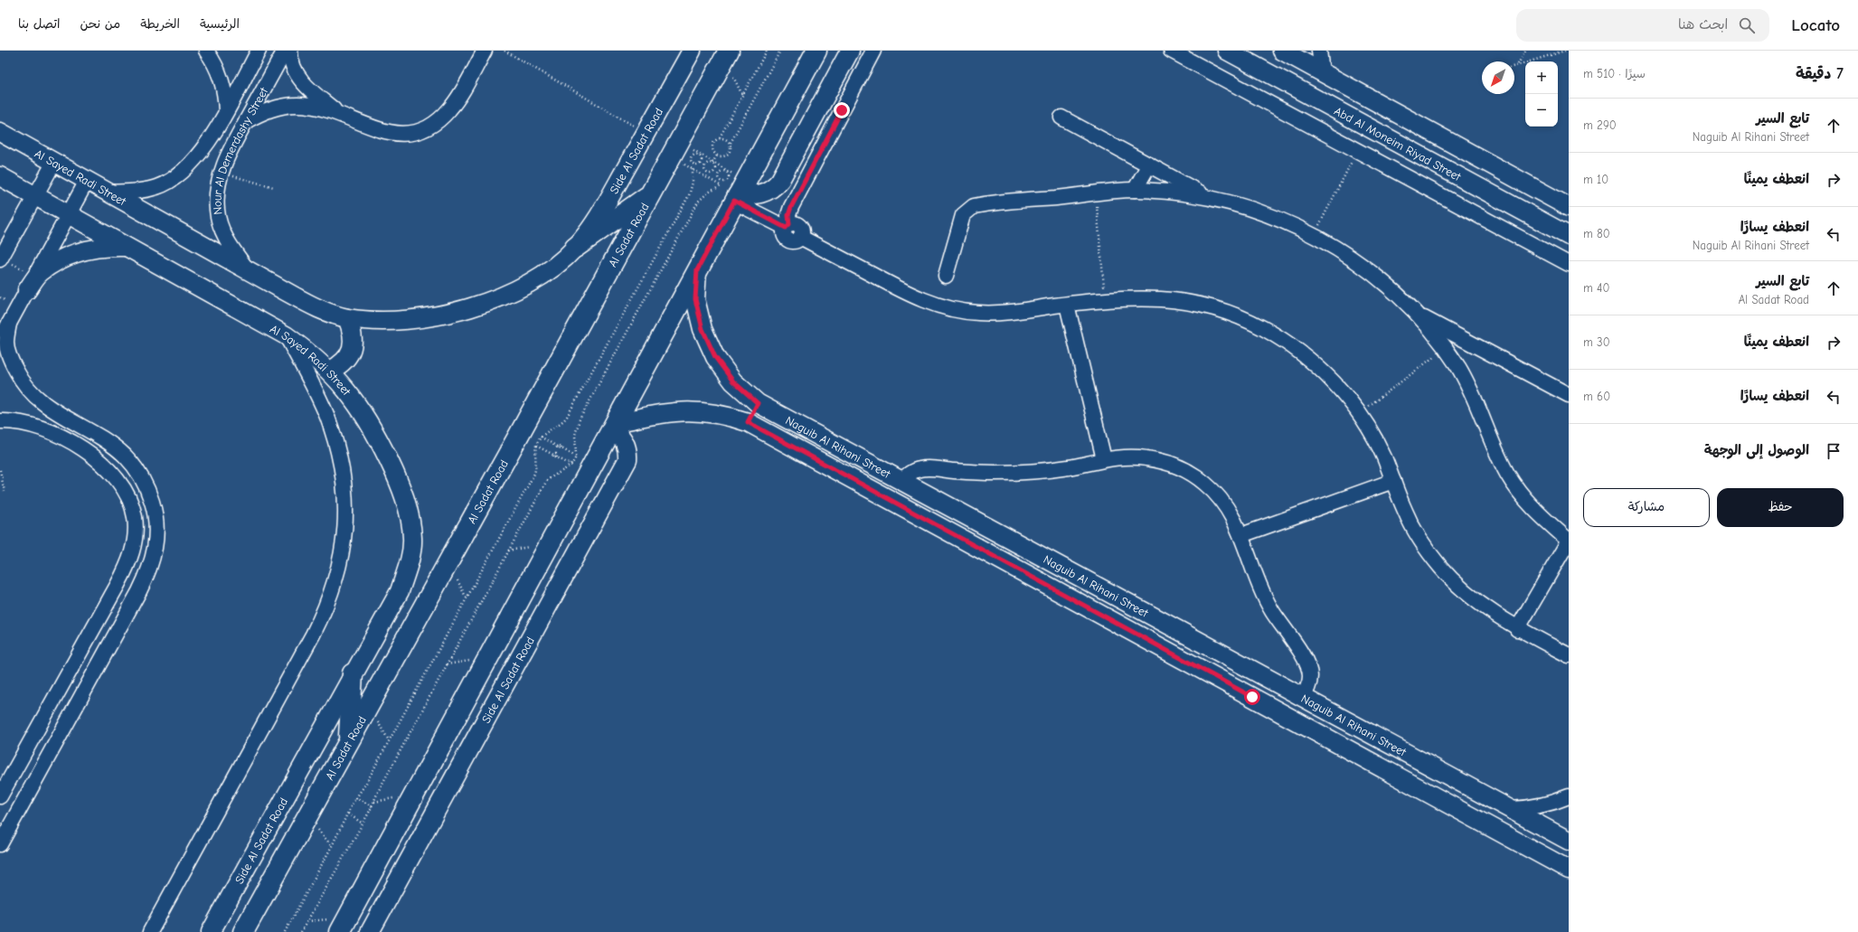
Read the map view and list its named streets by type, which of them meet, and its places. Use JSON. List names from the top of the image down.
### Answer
{
  "streets": {
    "main road": ["Al Sadat Road"],
    "street": [
      "Abd Al Moneim Riyad Street",
      "Nour Al Demerdashy Street",
      "Side Al Sadat Road",
      "Al Sayed Radi Street",
      "Naguib Al Rihani Street"
    ]
  },
  "crossings": [
    ["Nour Al Demerdashy Street", "Al Sayed Radi Street"],
    ["Side Al Sadat Road", "Al Sayed Radi Street"],
    ["Side Al Sadat Road", "Naguib Al Rihani Street"]
  ],
  "north": "bottom left",
  "page": {
    "header": "Locato",
    "search": "ابحث هنا",
    "nav": [
      "الرئيسية",
      "الخريطة",
      "من نحن",
      "اتصل بنا"
    ],
    "heading": ["7 دقيقة", "سيرًا · 510 m"],
    "map_buttons": ["+", "−"],
    "list": [
      ["تابع السير", "Naguib Al Rihani Street", "290 m"],
      ["انعطف يمينًا", "10 m"],
      ["انعطف يسارًا", "Naguib Al Rihani Street", "80 m"],
      ["تابع السير", "Al Sadat Road", "40 m"],
      ["انعطف يمينًا", "30 m"],
      ["انعطف يسارًا", "60 m"],
      "الوصول إلى الوجهة"
    ],
    "buttons": ["حفظ", "مشاركة"]
  }
}
